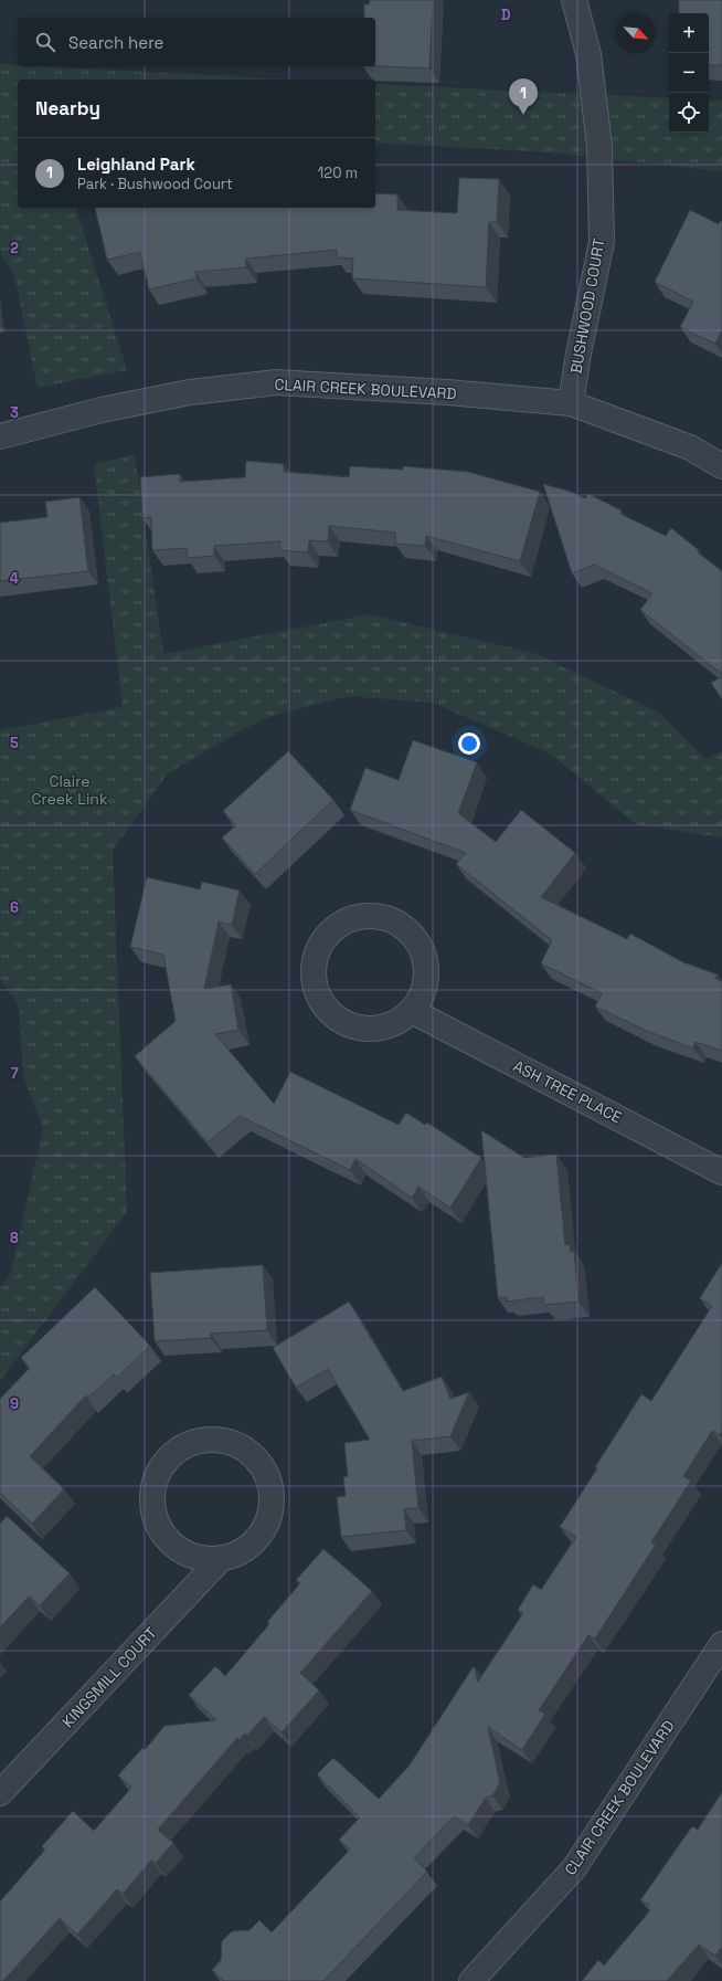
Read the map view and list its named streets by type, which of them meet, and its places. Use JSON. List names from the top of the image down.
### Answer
{
  "streets": {
    "street": [
      "BUSHWOOD COURT",
      "CLAIR CREEK BOULEVARD",
      "ASH TREE PLACE",
      "KINGSMILL COURT"
    ]
  },
  "crossings": [
    ["BUSHWOOD COURT", "CLAIR CREEK BOULEVARD"]
  ],
  "parks": ["Claire Creek Link"],
  "north": "bottom right",
  "page": {
    "map_buttons": ["+", "−"],
    "search": "Search here",
    "pins": "1",
    "heading": "Nearby",
    "list": [
      {
        "mark": "1",
        "name": "Leighland Park",
        "note": "Park · Bushwood Court",
        "value": "120 m"
      }
    ]
  },
  "grid": {
    "columns": ["D"],
    "rows": [
      "2",
      "3",
      "4",
      "5",
      "6",
      "7",
      "8",
      "9"
    ]
  }
}
